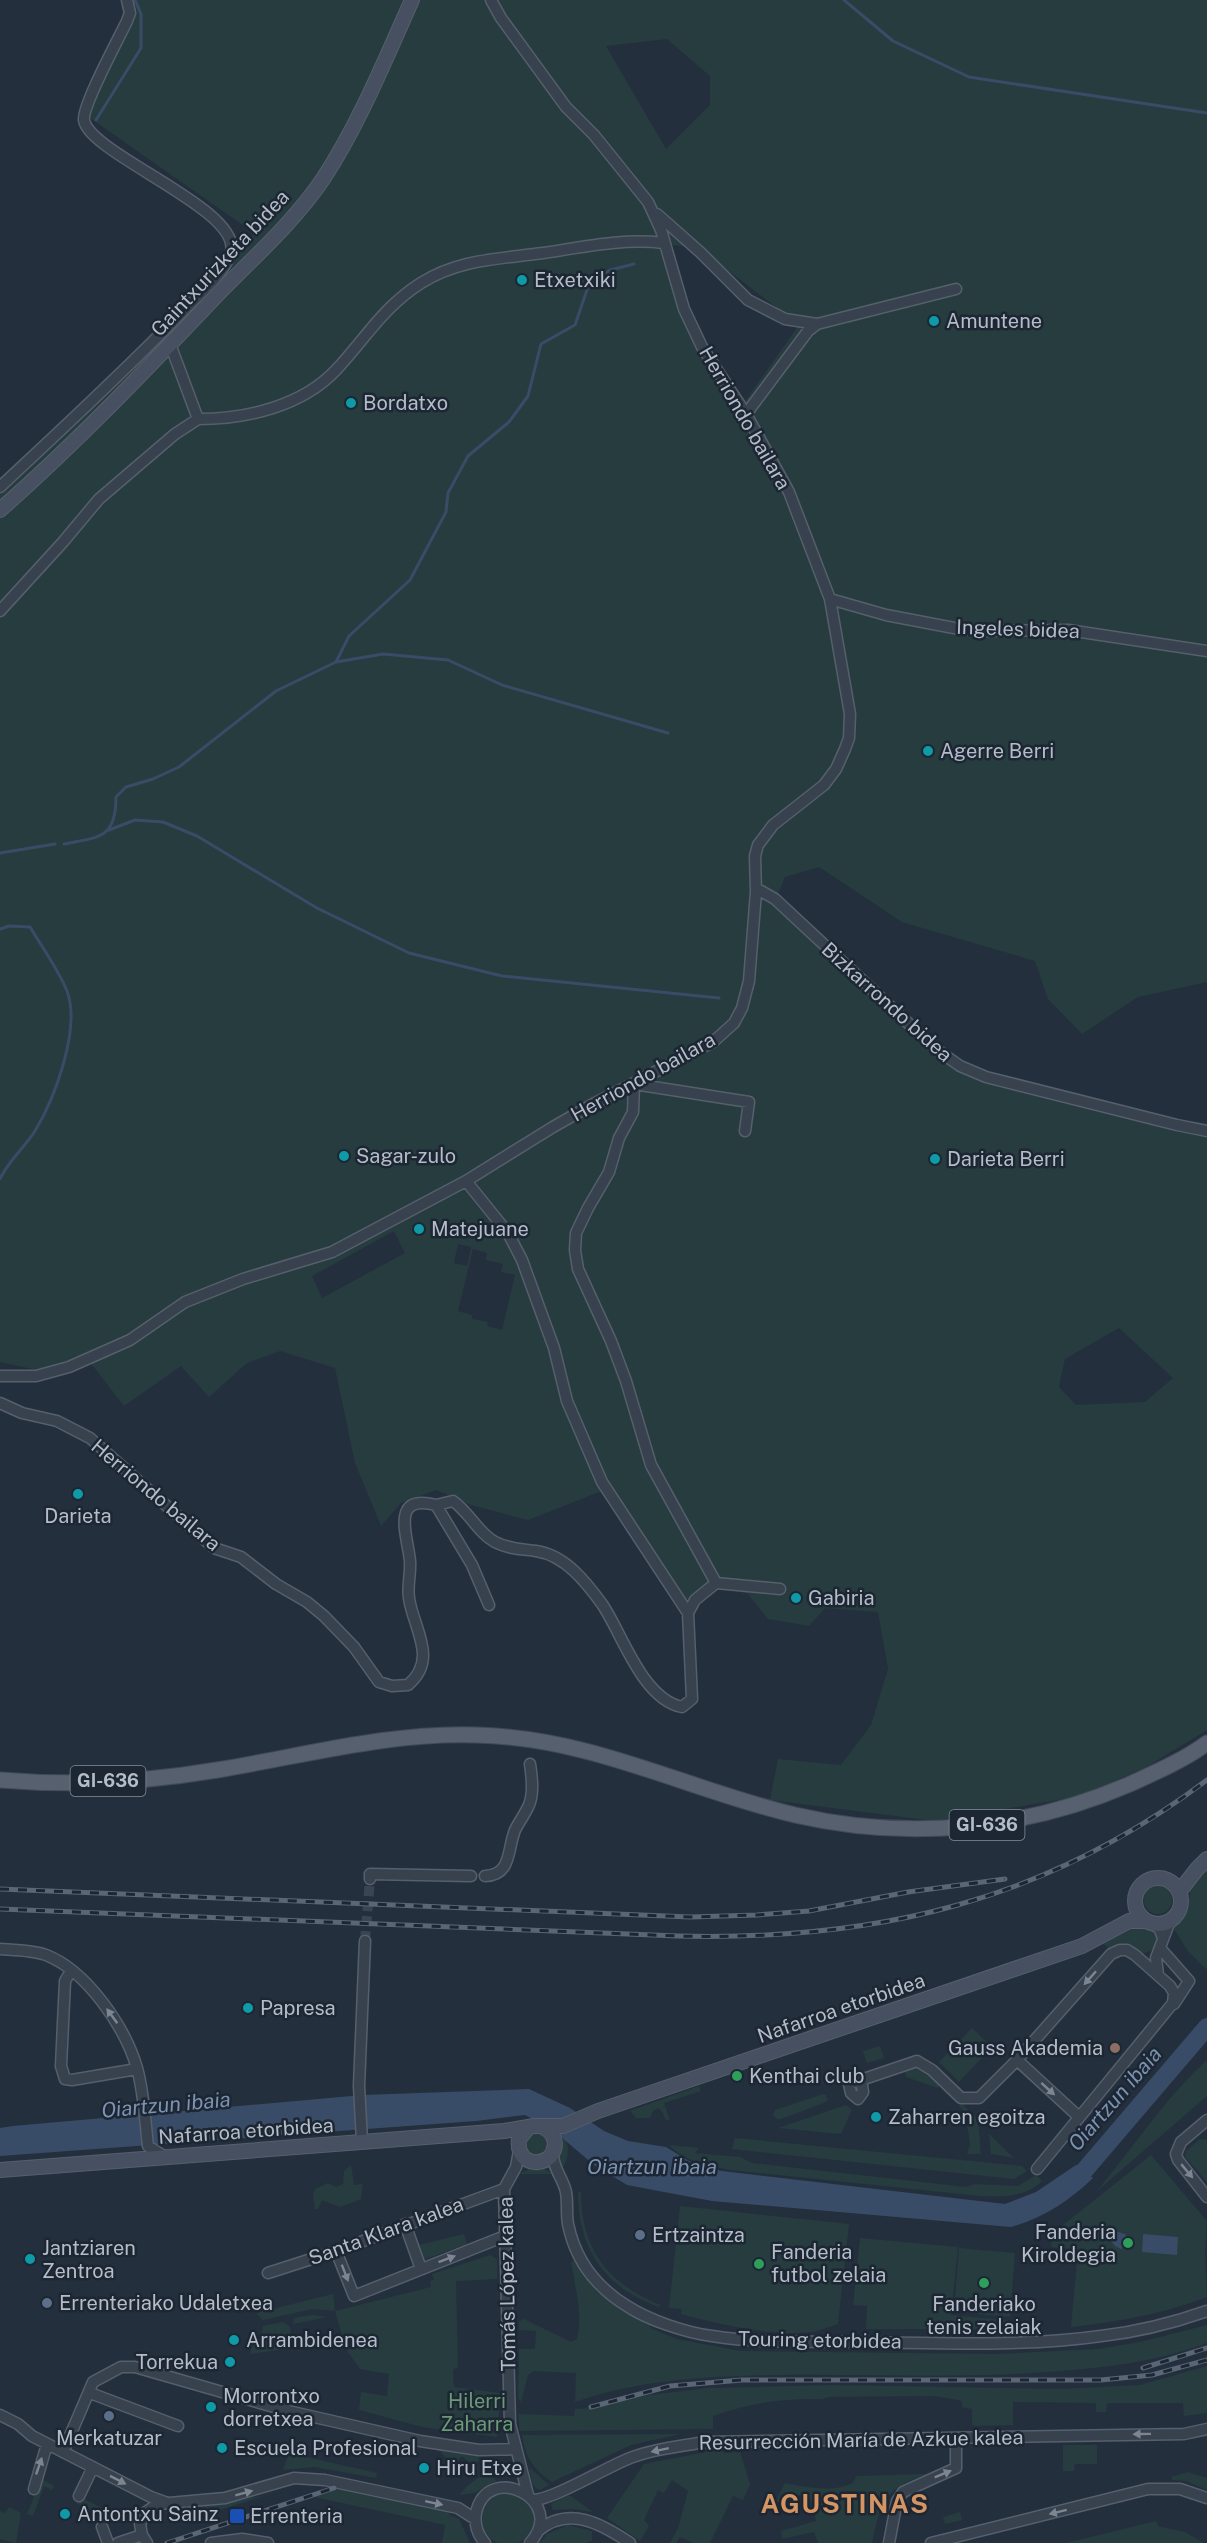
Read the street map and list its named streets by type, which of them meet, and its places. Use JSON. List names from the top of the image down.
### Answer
{
  "streets": {
    "main road": ["Gaintxurizketa bidea", "GI-636", "Nafarroa etorbidea"],
    "street": [
      "Herriondo bailara",
      "Ingeles bidea",
      "Bizkarrondo bidea",
      "Santa Klara kalea",
      "Tomás López kalea",
      "Touring etorbidea",
      "Resurrección María de Azkue kalea"
    ]
  },
  "crossings": [
    ["Herriondo bailara", "Ingeles bidea"],
    ["Herriondo bailara", "Bizkarrondo bidea"],
    ["Nafarroa etorbidea", "Tomás López kalea"],
    ["Nafarroa etorbidea", "Touring etorbidea"],
    ["Santa Klara kalea", "Tomás López kalea"],
    ["Tomás López kalea", "Touring etorbidea"],
    ["Tomás López kalea", "Resurrección María de Azkue kalea"]
  ],
  "districts": ["AGUSTINAS"],
  "water": ["Oiartzun ibaia"],
  "parks": ["Hilerri Zaharra"],
  "places": {
    "other": [
      "Etxetxiki",
      "Amuntene",
      "Bordatxo",
      "Agerre Berri",
      "Sagar-zulo",
      "Darieta Berri",
      "Matejuane",
      "Darieta",
      "Gabiria",
      "Papresa",
      "Gauss Akademia",
      "Kenthai club",
      "Zaharren egoitza",
      "Ertzaintza",
      "Fanderia Kiroldegia",
      "Jantziaren Zentroa",
      "Fanderia futbol zelaia",
      "Fanderiako tenis zelaiak",
      "Errenteriako Udaletxea",
      "Arrambidenea",
      "Torrekua",
      "Morrontxo dorretxea",
      "Merkatuzar",
      "Escuela Profesional",
      "Hiru Etxe",
      "Antontxu Sainz"
    ],
    "transit": ["Errenteria"]
  }
}
